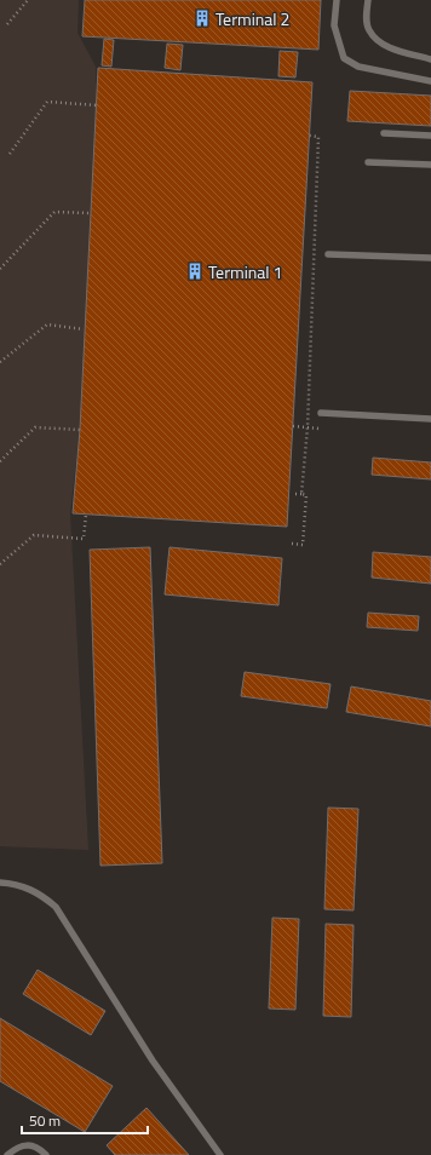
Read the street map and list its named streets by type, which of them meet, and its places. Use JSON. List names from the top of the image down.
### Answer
{
  "places": {
    "building": ["Terminal 2", "Terminal 1"]
  },
  "scale_bar": "50 m"
}
